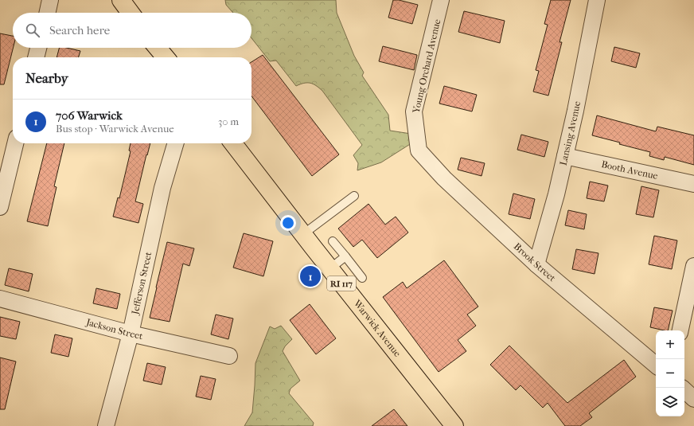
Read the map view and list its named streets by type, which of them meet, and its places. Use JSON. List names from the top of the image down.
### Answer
{
  "streets": {
    "main road": ["RI 117", "Warwick Avenue"],
    "street": [
      "Young Orchard Avenue",
      "Lansing Avenue",
      "Booth Avenue",
      "Brook Street",
      "Jefferson Street",
      "Jackson Street"
    ]
  },
  "crossings": [
    ["Young Orchard Avenue", "Brook Street"],
    ["Lansing Avenue", "Booth Avenue"],
    ["Lansing Avenue", "Brook Street"],
    ["Jefferson Street", "Jackson Street"]
  ],
  "page": {
    "search": "Search here",
    "heading": "Nearby",
    "list": [
      {
        "mark": "1",
        "name": "706 Warwick",
        "note": "Bus stop · Warwick Avenue",
        "value": "30 m"
      }
    ],
    "pins": "1",
    "map_buttons": ["+", "−"]
  }
}
